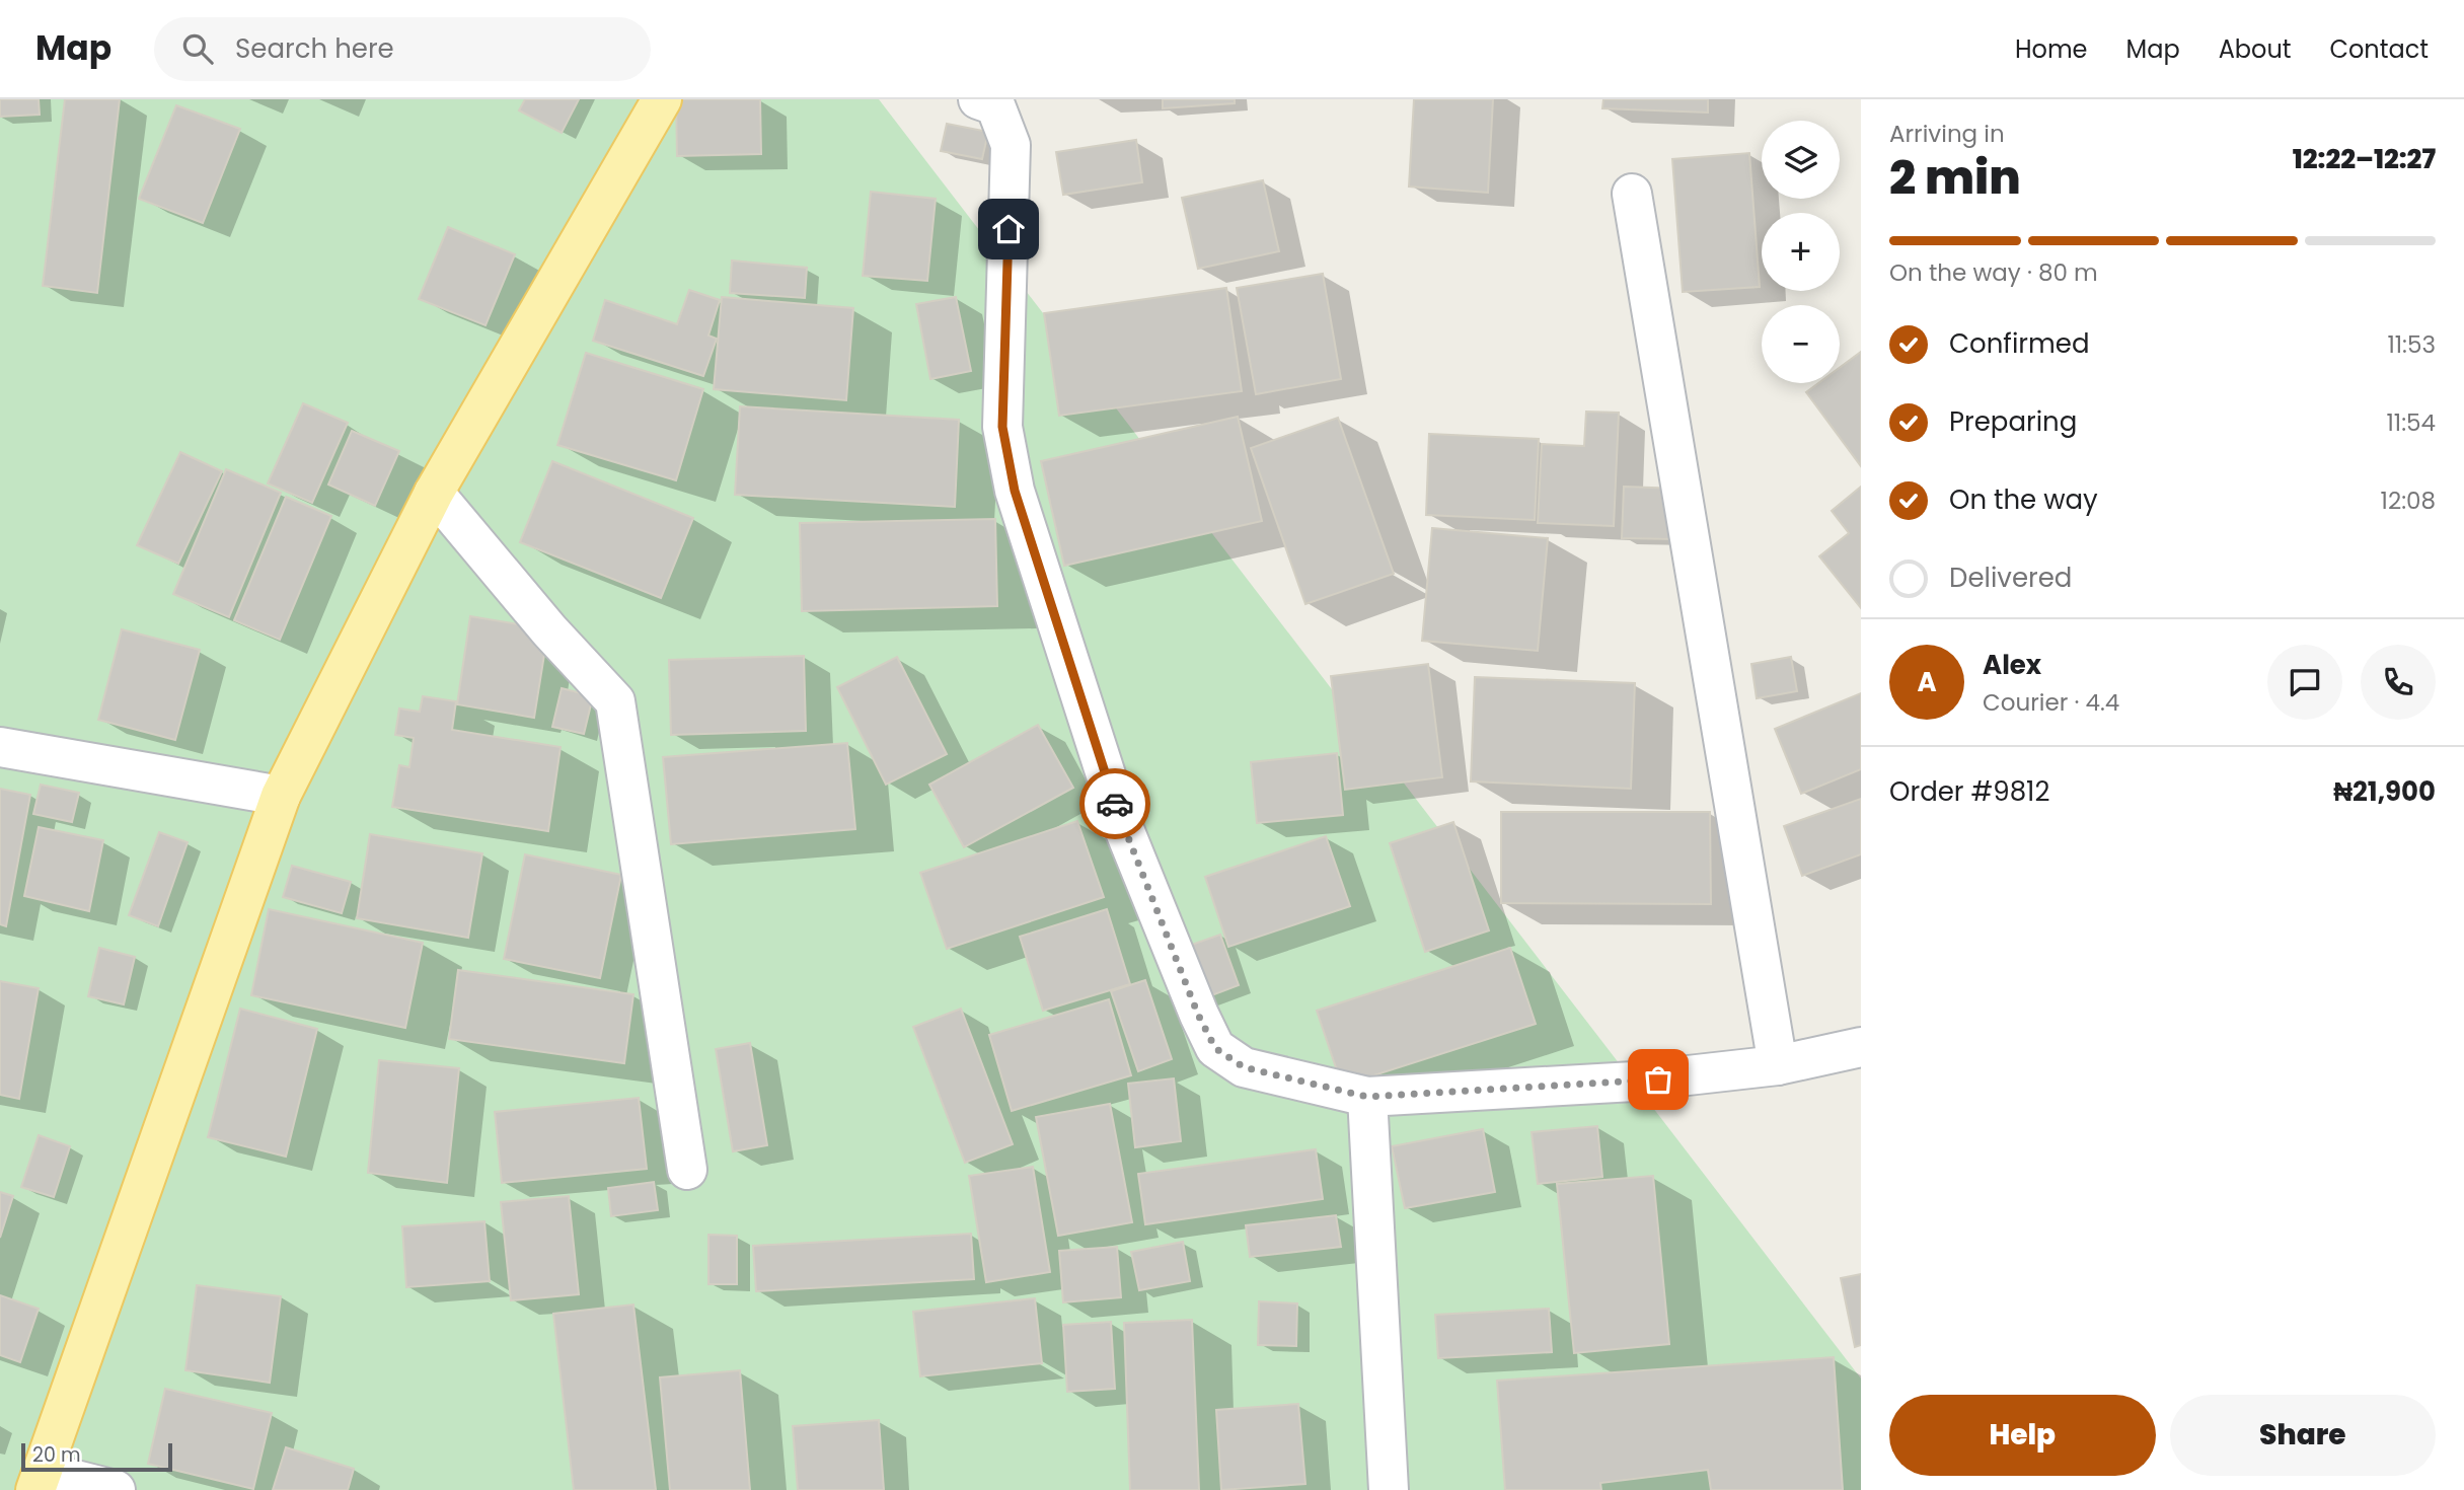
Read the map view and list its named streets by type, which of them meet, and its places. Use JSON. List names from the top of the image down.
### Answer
{
  "scale_bar": "20 m",
  "page": {
    "header": "Map",
    "search": "Search here",
    "nav": [
      "Home",
      "Map",
      "About",
      "Contact"
    ],
    "heading": ["2 min", "Arriving in", "12:22–12:27"],
    "panel": [
      "Alex",
      "Courier · 4.4",
      "Order #9812",
      "₦21,900"
    ],
    "map_buttons": ["+", "−"],
    "bar": "On the way · 80 m",
    "list": [
      ["Confirmed", "11:53"],
      ["Preparing", "11:54"],
      ["On the way", "12:08"],
      "Delivered"
    ],
    "round": "A",
    "buttons": ["Help", "Share"],
    "scale": "20 m"
  }
}
